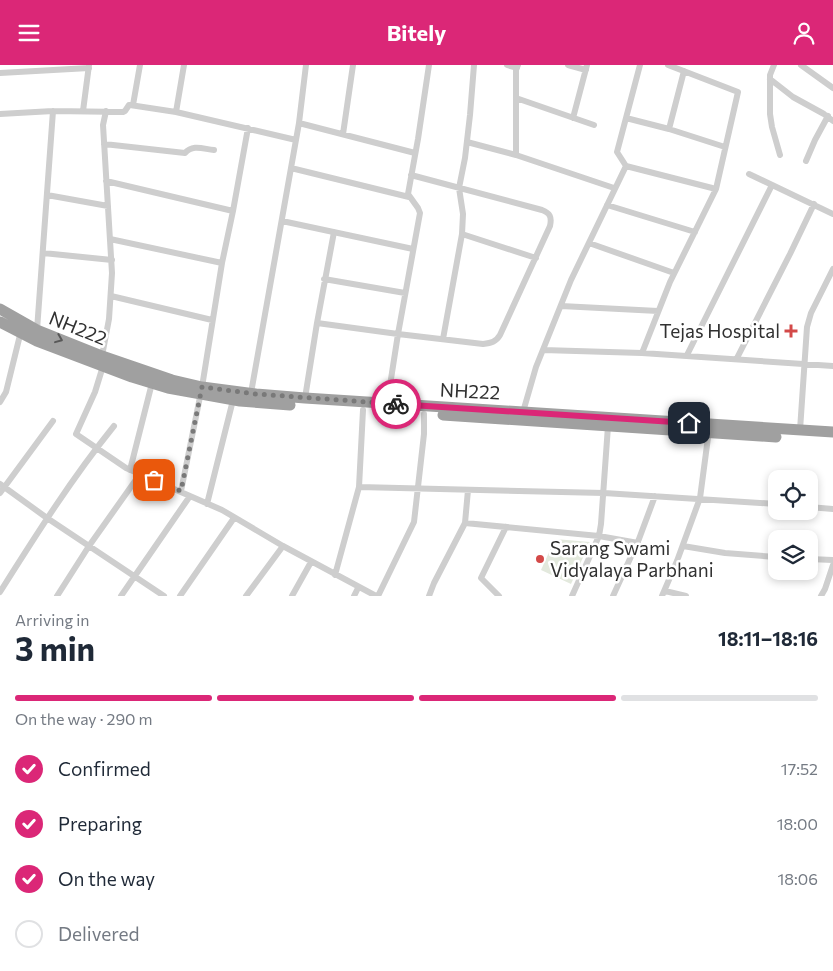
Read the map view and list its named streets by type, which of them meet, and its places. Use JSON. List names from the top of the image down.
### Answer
{
  "streets": {
    "highway": ["NH222"]
  },
  "places": {
    "health": ["Tejas Hospital"],
    "other": ["Sarang Swami Vidyalaya Parbhani"]
  },
  "page": {
    "header": "Bitely",
    "heading": ["3 min", "Arriving in", "18:11–18:16"],
    "bar": "On the way · 290 m",
    "list": [
      ["Confirmed", "17:52"],
      ["Preparing", "18:00"],
      ["On the way", "18:06"],
      "Delivered"
    ]
  }
}
